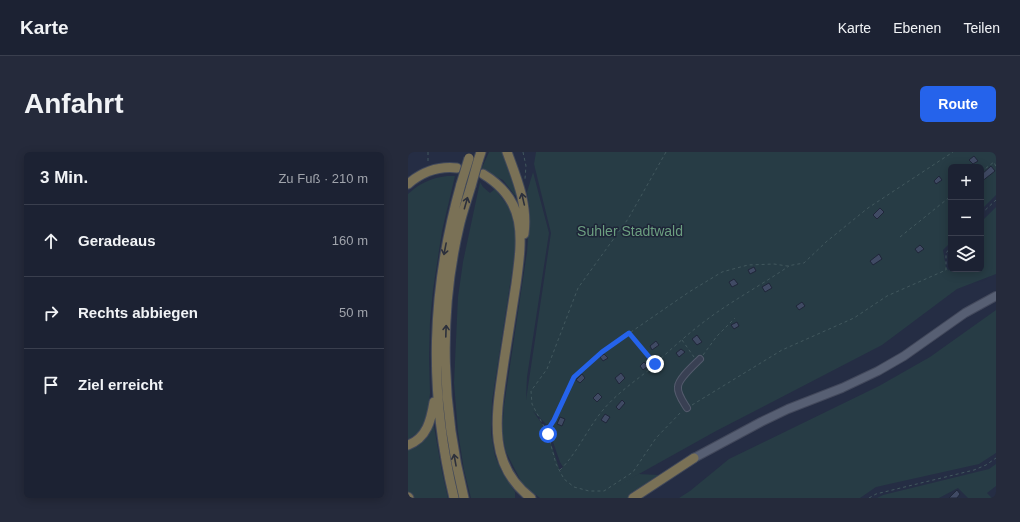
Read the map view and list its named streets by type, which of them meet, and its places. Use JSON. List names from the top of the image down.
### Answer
{
  "parks": ["Suhler Stadtwald"],
  "page": {
    "header": "Karte",
    "nav": ["Karte", "Ebenen", "Teilen"],
    "buttons": "Route",
    "title": "Anfahrt",
    "heading": ["3 Min.", "Zu Fuß · 210 m"],
    "map_buttons": ["+", "−"],
    "list": [
      ["Geradeaus", "160 m"],
      ["Rechts abbiegen", "50 m"],
      "Ziel erreicht"
    ]
  }
}
